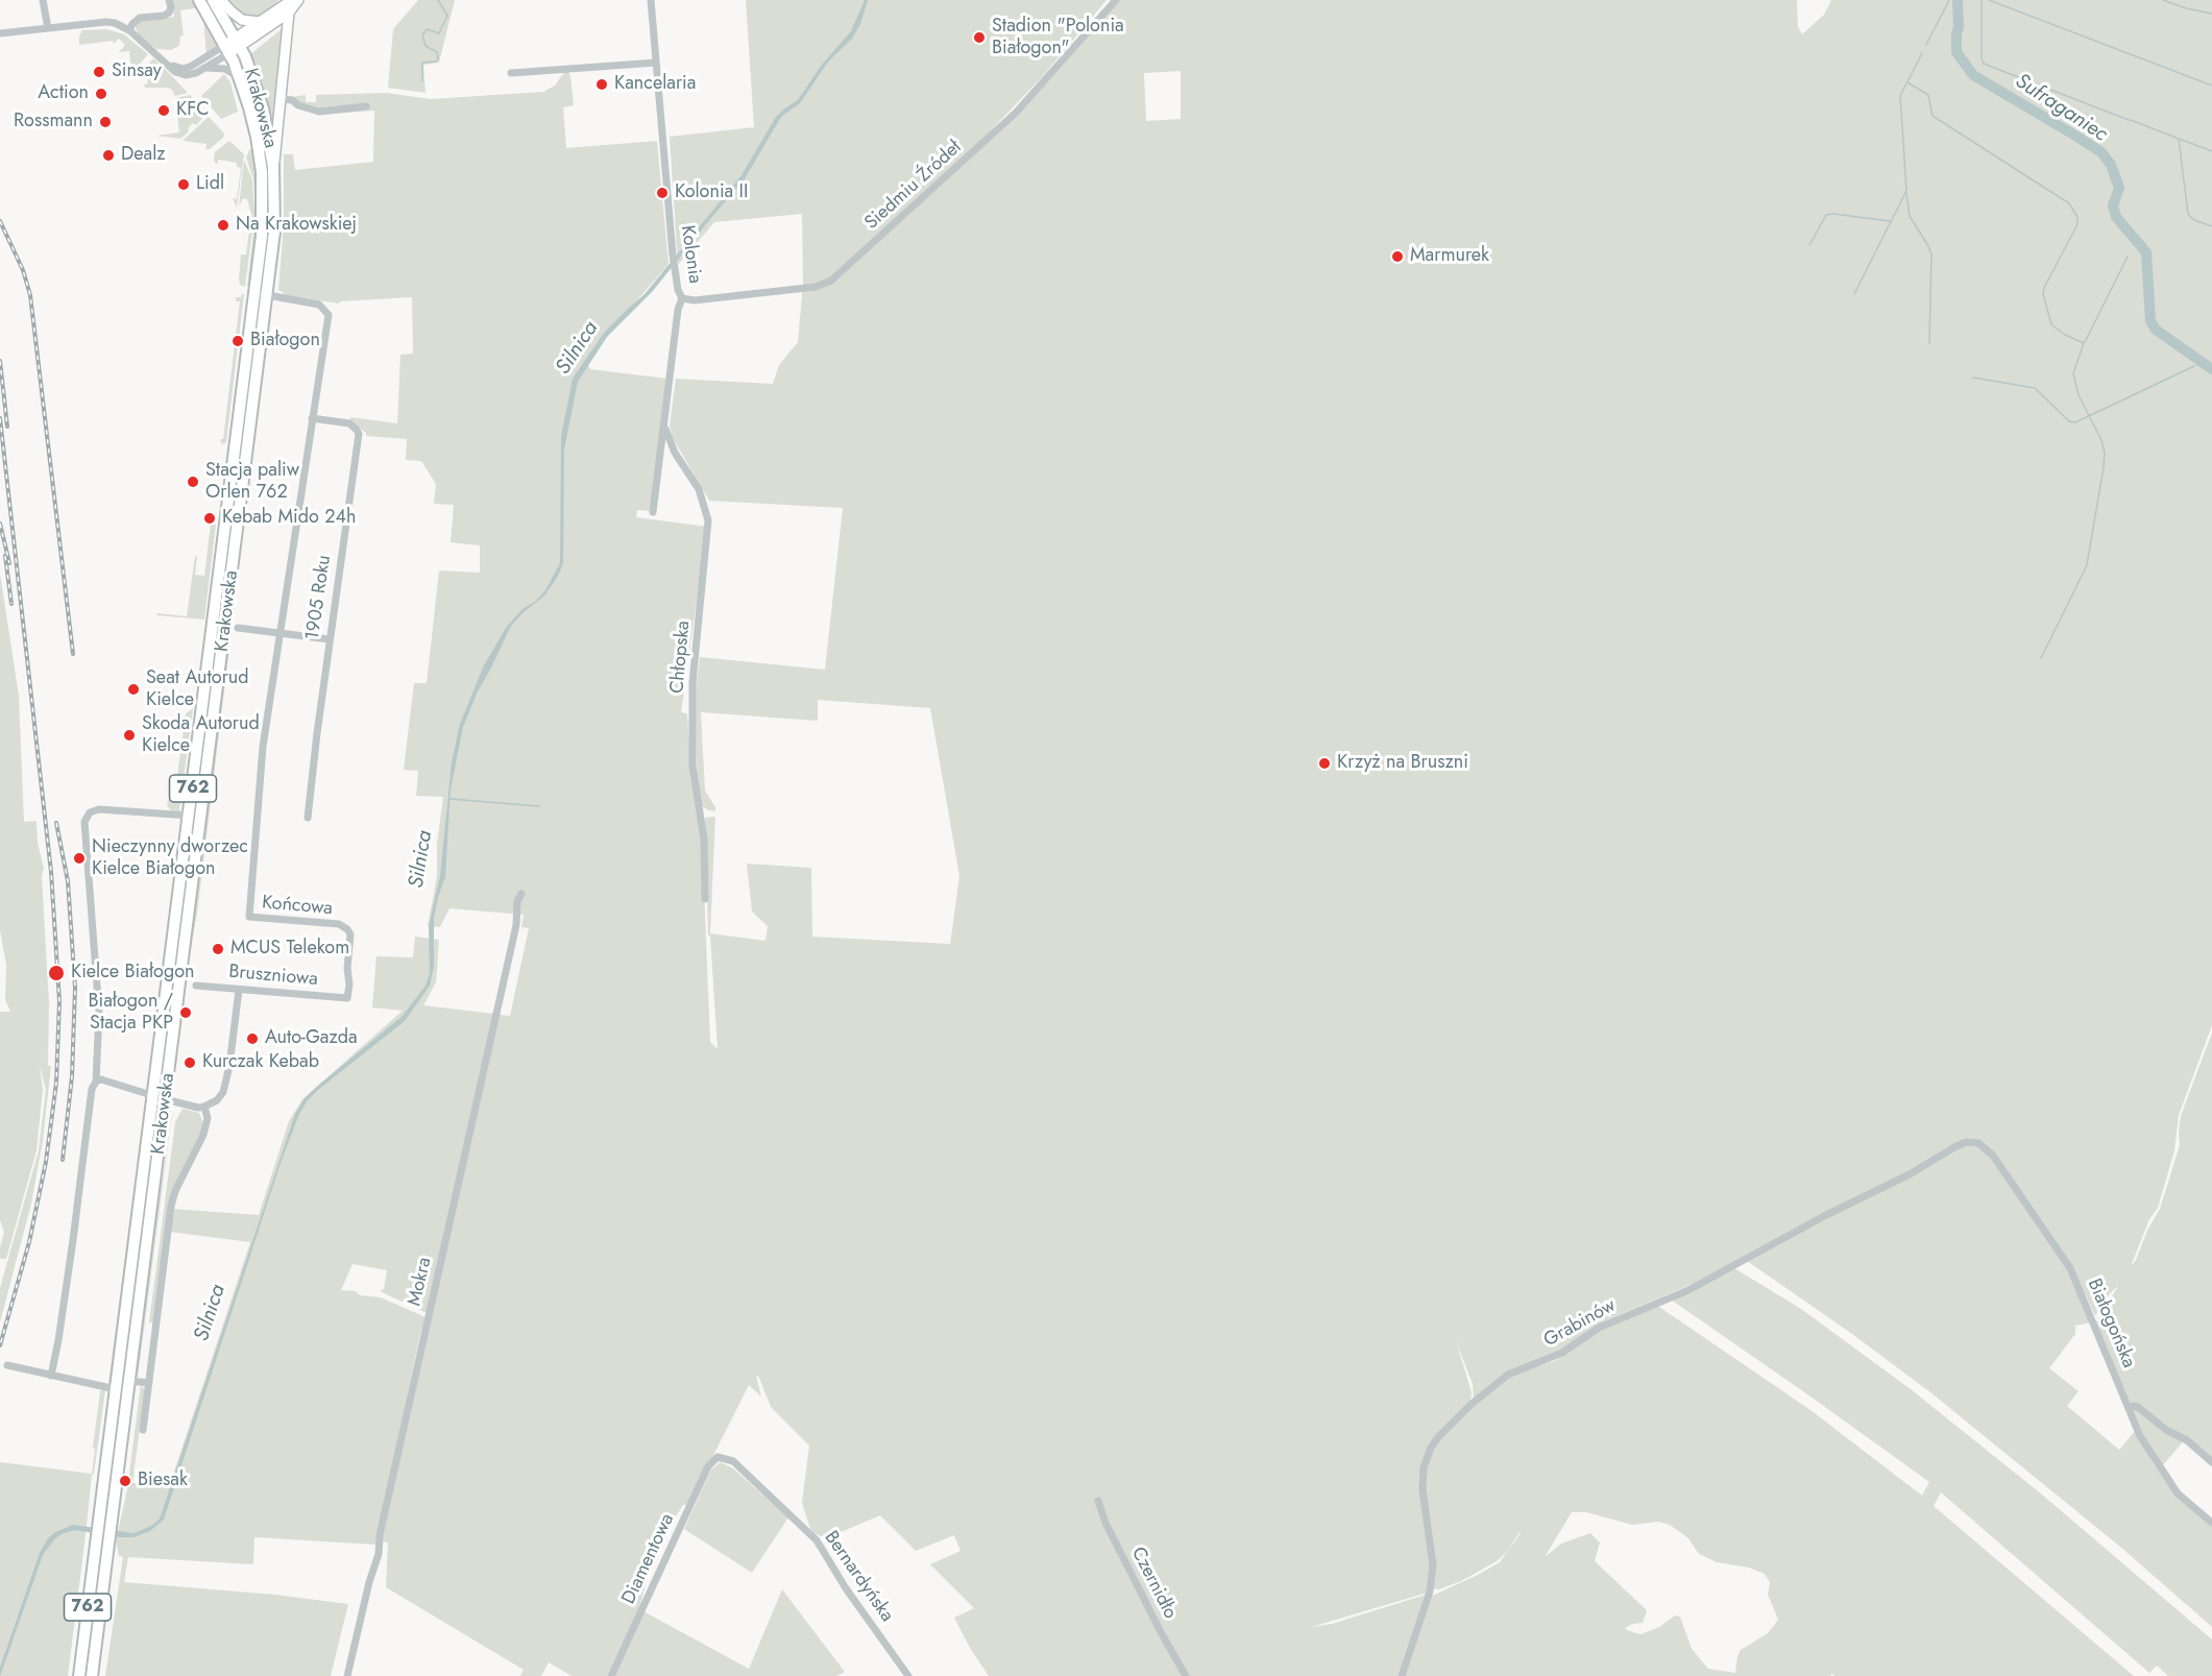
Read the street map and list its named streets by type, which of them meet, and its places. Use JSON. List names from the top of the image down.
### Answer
{
  "streets": {
    "main road": ["Krakowska", "762"],
    "street": [
      "Siedmiu Źródeł",
      "Kolonia",
      "1905 Roku",
      "Chłopska",
      "Końcowa",
      "Bruszniowa",
      "Mokra",
      "Grabinów",
      "Białogońska",
      "Diamentowa",
      "Bernardyńska",
      "Czernidło"
    ]
  },
  "crossings": [
    ["Siedmiu Źródeł", "Kolonia"],
    ["Kolonia", "Chłopska"],
    ["Końcowa", "Bruszniowa"],
    ["Grabinów", "Białogońska"],
    ["Diamentowa", "Bernardyńska"]
  ],
  "water": ["Sufraganiec", "Silnica"],
  "places": [
    "Stadion \"Polonia Białogon\"",
    "Sinsay",
    "Kancelaria",
    "Action",
    "KFC",
    "Rossmann",
    "Dealz",
    "Lidl",
    "Kolonia II",
    "Na Krakowskiej",
    "Marmurek",
    "Białogon",
    "Stacja paliw Orlen 762",
    "Kebab Mido 24h",
    "Seat Autorud Kielce",
    "Skoda Autorud Kielce",
    "Krzyż na Bruszni",
    "Nieczynny dworzec Kielce Białogon",
    "MCUS Telekom",
    "Kielce Białogon",
    "Białogon / Stacja PKP",
    "Auto-Gazda",
    "Kurczak Kebab",
    "Biesak"
  ]
}
